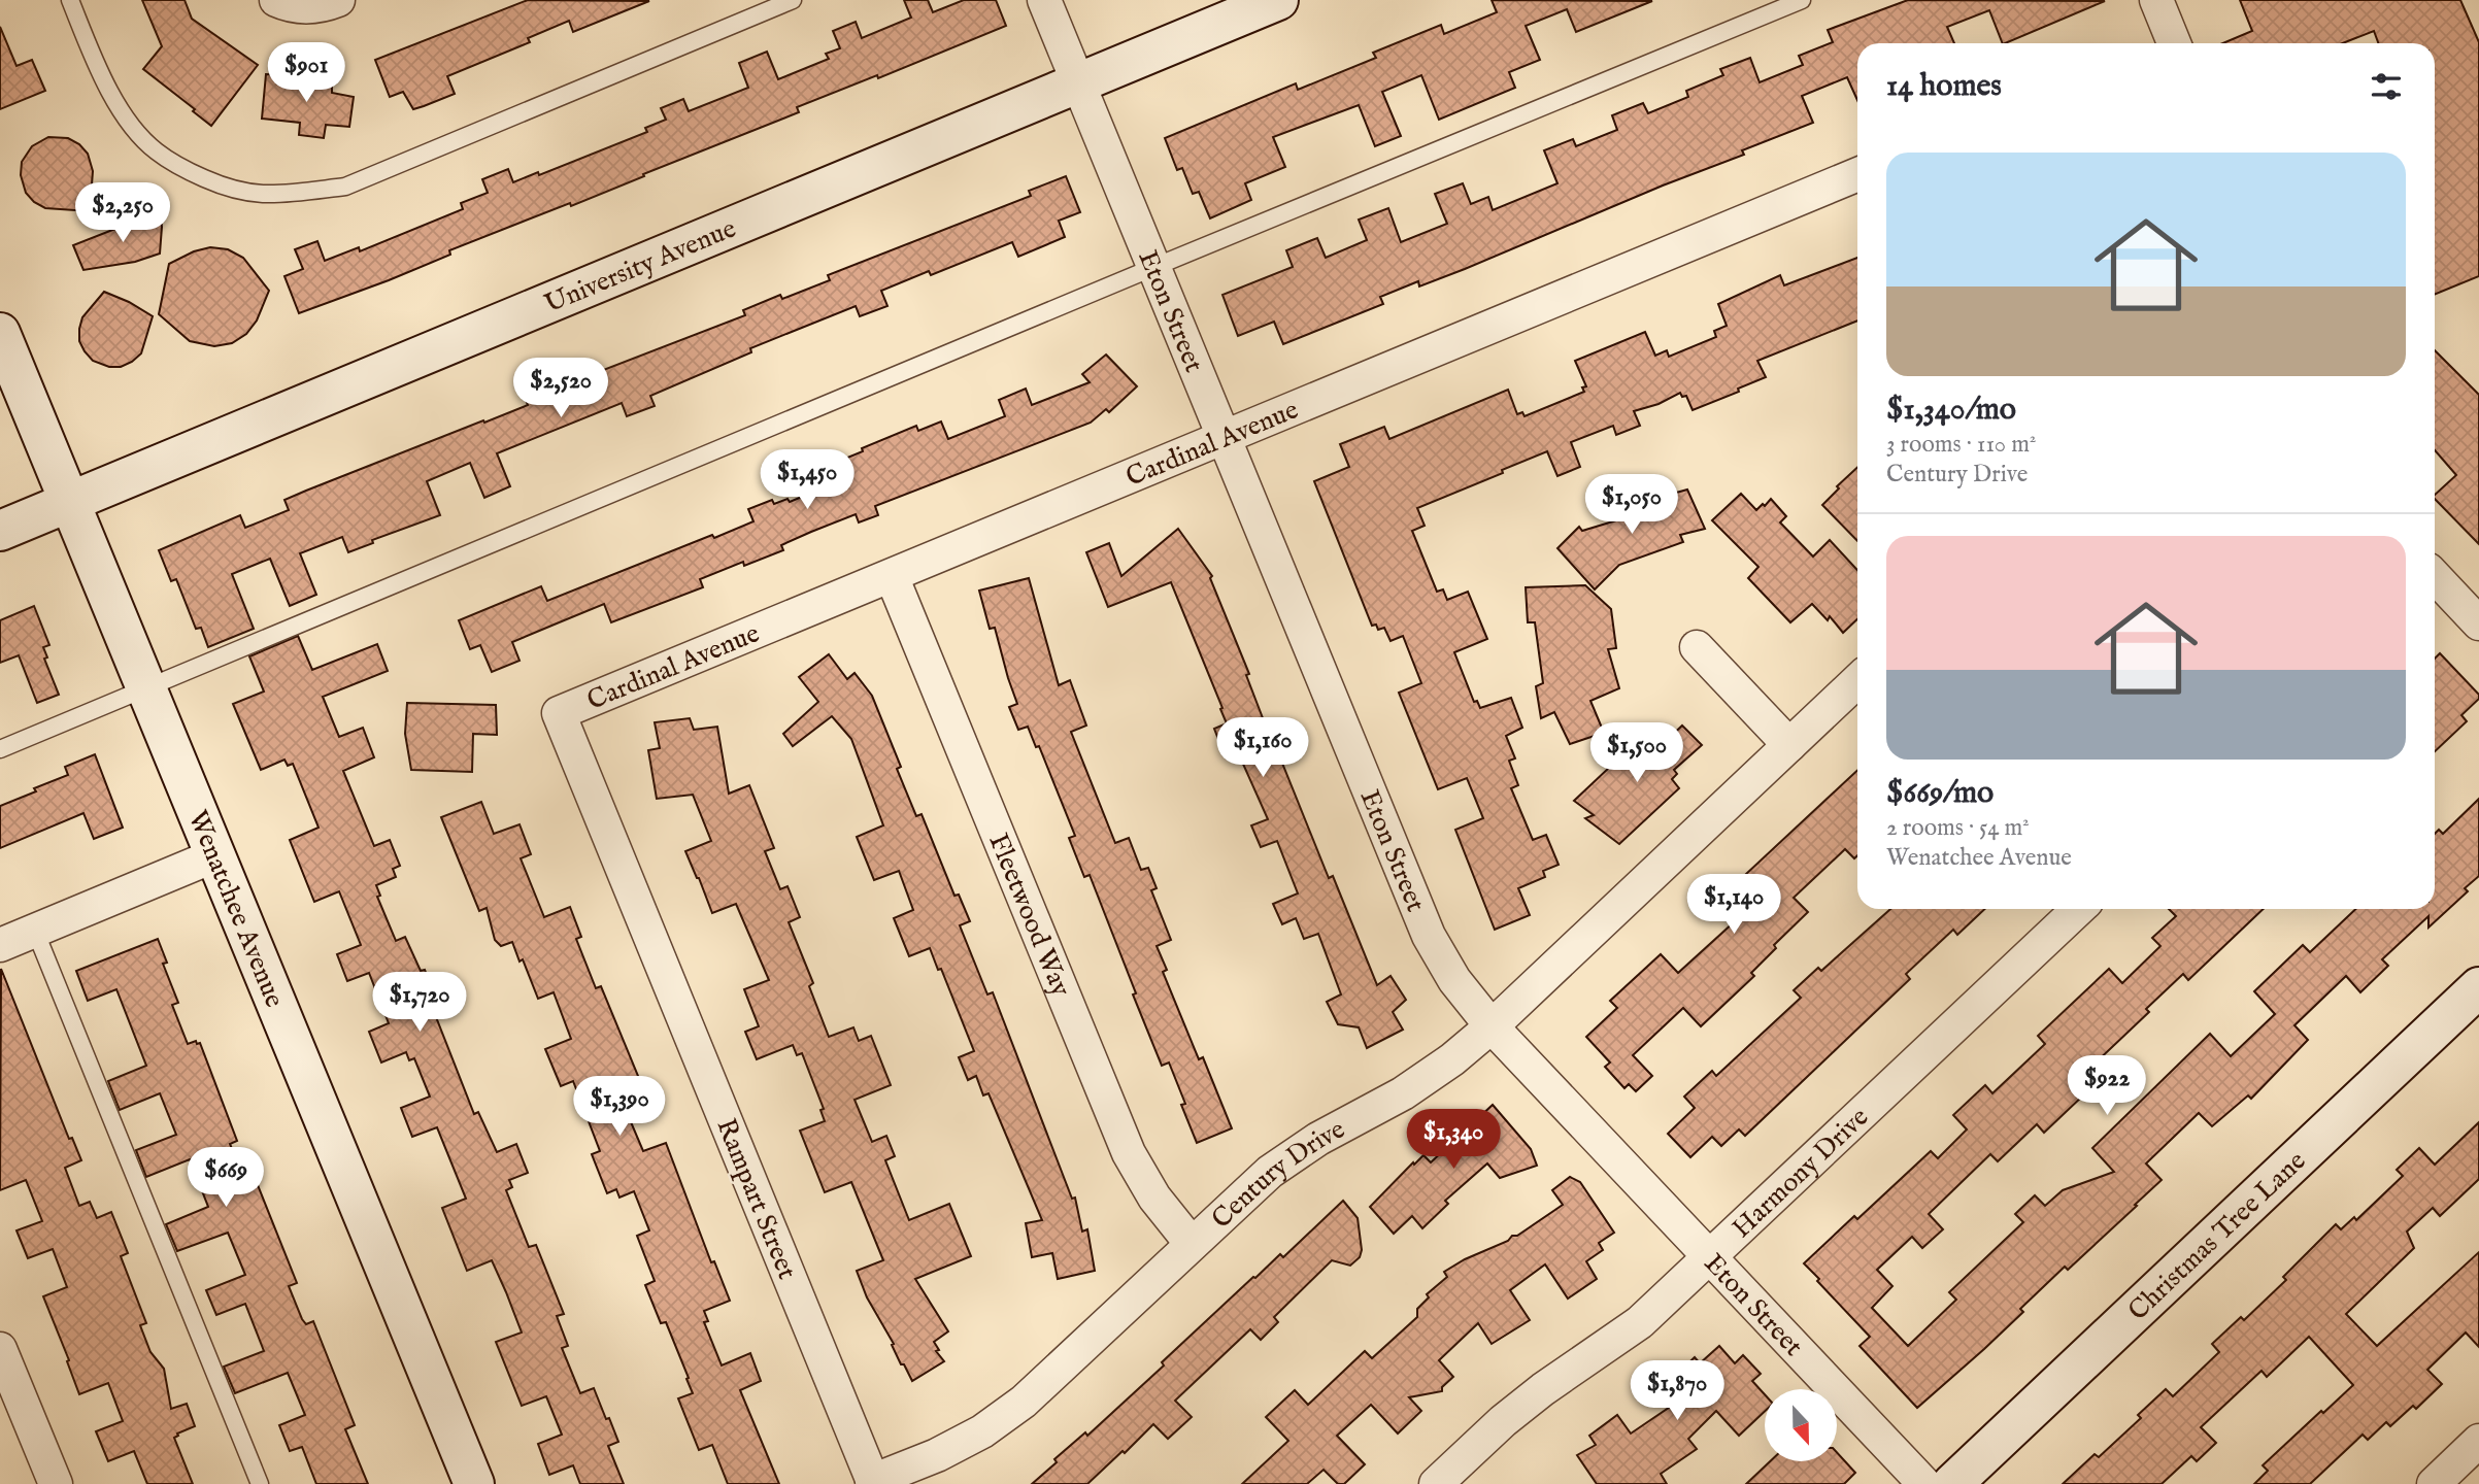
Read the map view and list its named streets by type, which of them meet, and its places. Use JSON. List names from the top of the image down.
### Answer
{
  "streets": {
    "street": [
      "University Avenue",
      "Eton Street",
      "Cardinal Avenue",
      "Wenatchee Avenue",
      "Fleetwood Way",
      "Harmony Drive",
      "Century Drive",
      "Rampart Street",
      "Christmas Tree Lane"
    ]
  },
  "crossings": [
    ["University Avenue", "Eton Street"],
    ["University Avenue", "Wenatchee Avenue"],
    ["Eton Street", "Cardinal Avenue"],
    ["Eton Street", "Harmony Drive"],
    ["Eton Street", "Century Drive"],
    ["Cardinal Avenue", "Fleetwood Way"],
    ["Cardinal Avenue", "Rampart Street"],
    ["Fleetwood Way", "Century Drive"],
    ["Century Drive", "Rampart Street"]
  ],
  "north": "bottom",
  "page": {
    "price": [
      "$901",
      "$2,250",
      "$2,520",
      "$1,450",
      "$1,050",
      "$1,160",
      "$1,500",
      "$1,140",
      "$1,720",
      "$922",
      "$1,390",
      "$1,340",
      "$669",
      "$1,870"
    ],
    "heading": "14 homes",
    "list": [
      {
        "name": "$1,340/mo",
        "note": "3 rooms · 110 m² · Century Drive"
      },
      {
        "name": "$669/mo",
        "note": "2 rooms · 54 m² · Wenatchee Avenue"
      }
    ]
  }
}
